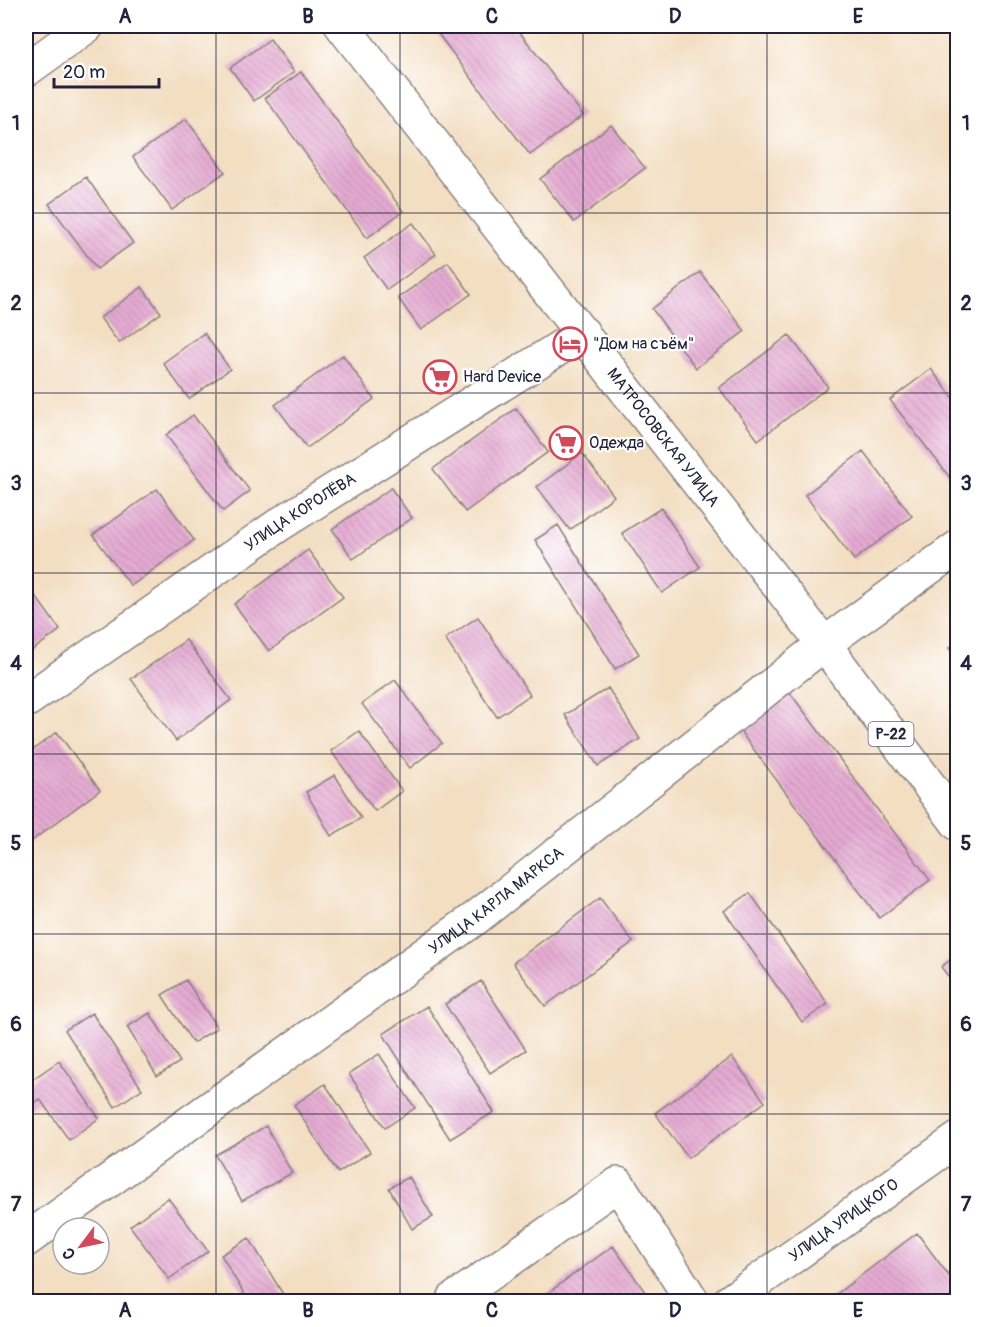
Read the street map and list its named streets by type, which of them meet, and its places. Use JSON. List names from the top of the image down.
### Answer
{
  "streets": {
    "main road": [
      "МАТРОСОВСКАЯ УЛИЦА",
      "УЛИЦА КОРОЛЁВА",
      "Р-22",
      "УЛИЦА КАРЛА МАРКСА",
      "УЛИЦА УРИЦКОГО"
    ]
  },
  "crossings": [
    ["МАТРОСОВСКАЯ УЛИЦА", "УЛИЦА КОРОЛЁВА"],
    ["МАТРОСОВСКАЯ УЛИЦА", "УЛИЦА КАРЛА МАРКСА"]
  ],
  "places": {
    "hotel": ["\"Дом на съём\""],
    "supermarket": ["Hard Device", "Одежда"]
  },
  "scale_bar": "20 m",
  "north": "bottom left",
  "grid": {
    "columns": [
      "A",
      "B",
      "C",
      "D",
      "E"
    ],
    "rows": [
      "1",
      "2",
      "3",
      "4",
      "5",
      "6",
      "7"
    ]
  }
}
